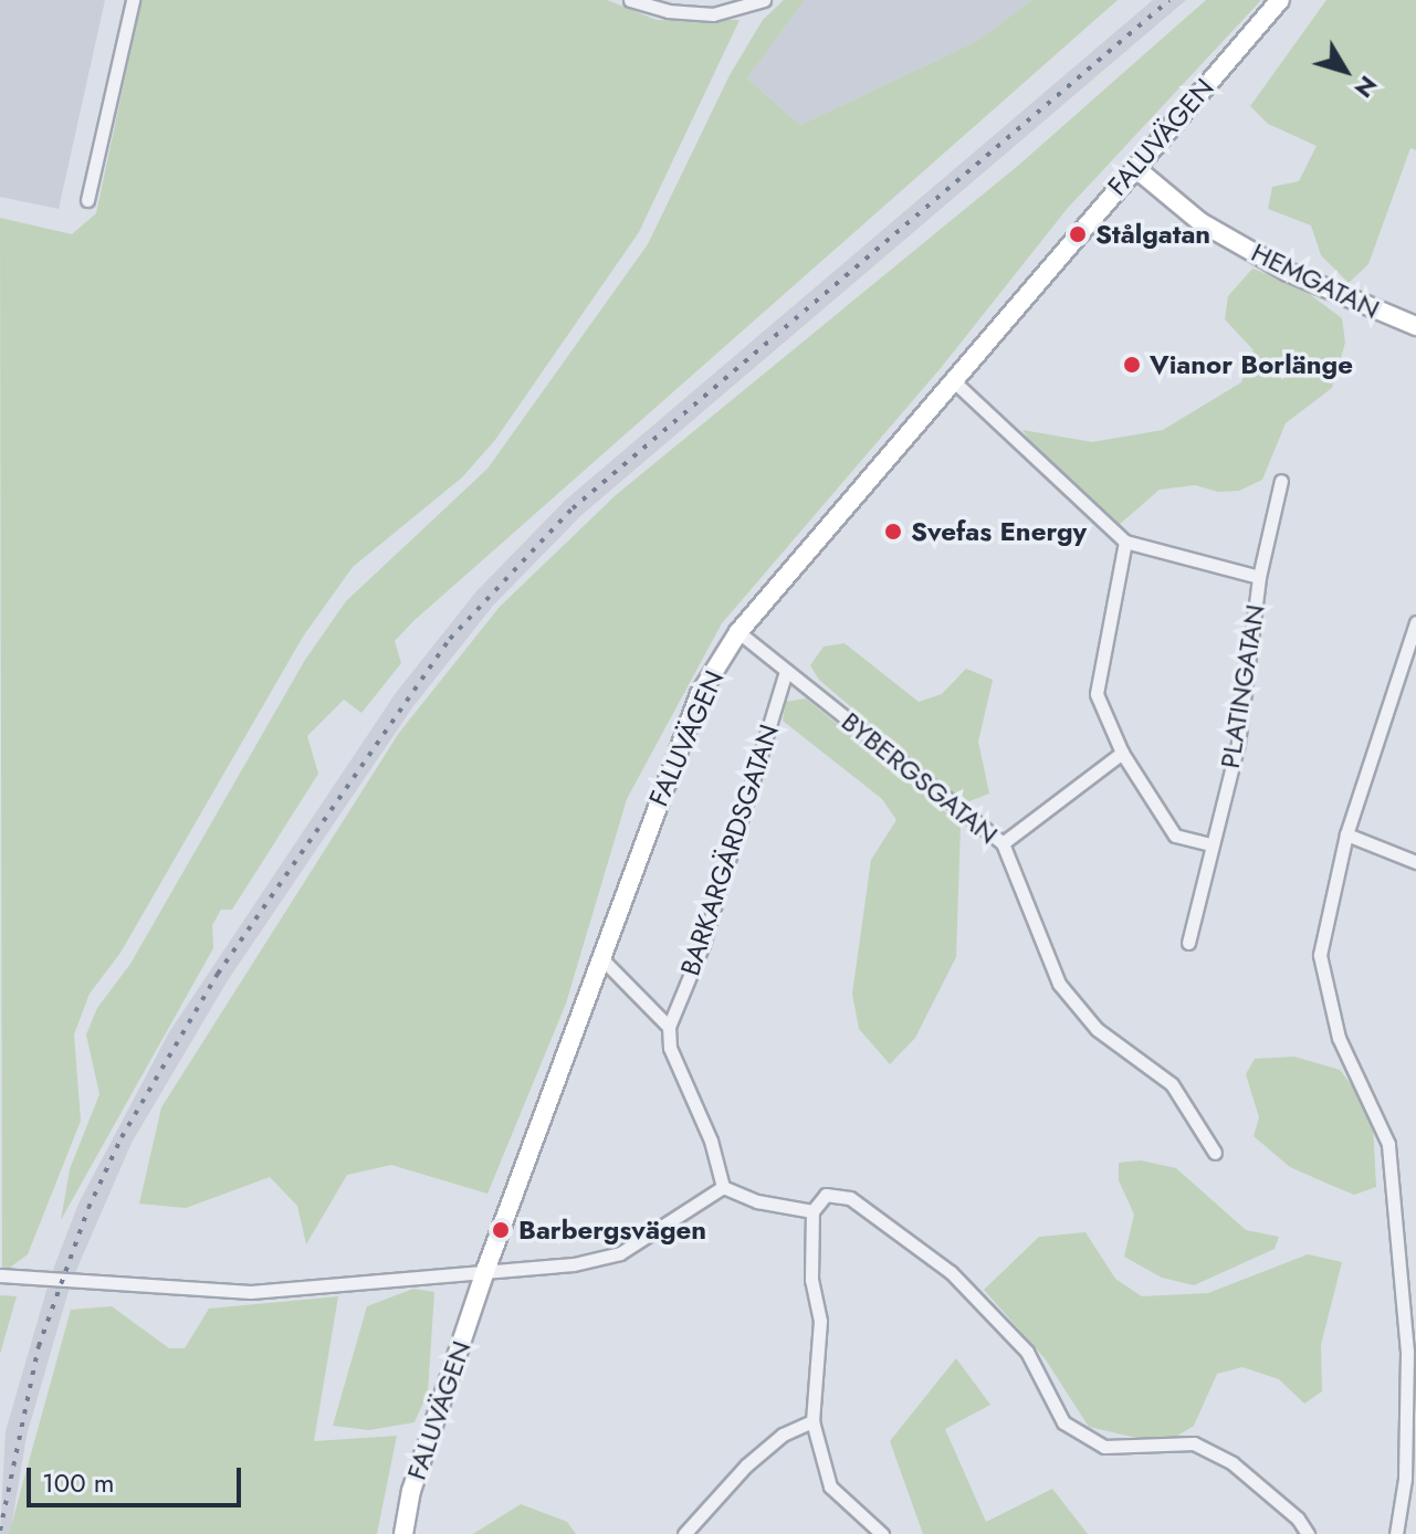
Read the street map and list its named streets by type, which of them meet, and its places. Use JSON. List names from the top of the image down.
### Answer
{
  "streets": {
    "street": [
      "FALUVÄGEN",
      "HEMGATAN",
      "PLATINGATAN",
      "BYBERGSGATAN",
      "BARKARGÄRDSGATAN"
    ]
  },
  "crossings": [
    ["FALUVÄGEN", "HEMGATAN"],
    ["BYBERGSGATAN", "BARKARGÄRDSGATAN"]
  ],
  "places": [
    "Stålgatan",
    "Vianor Borlänge",
    "Svefas Energy",
    "Barbergsvägen"
  ],
  "scale_bar": "100 m",
  "north": "bottom right"
}
